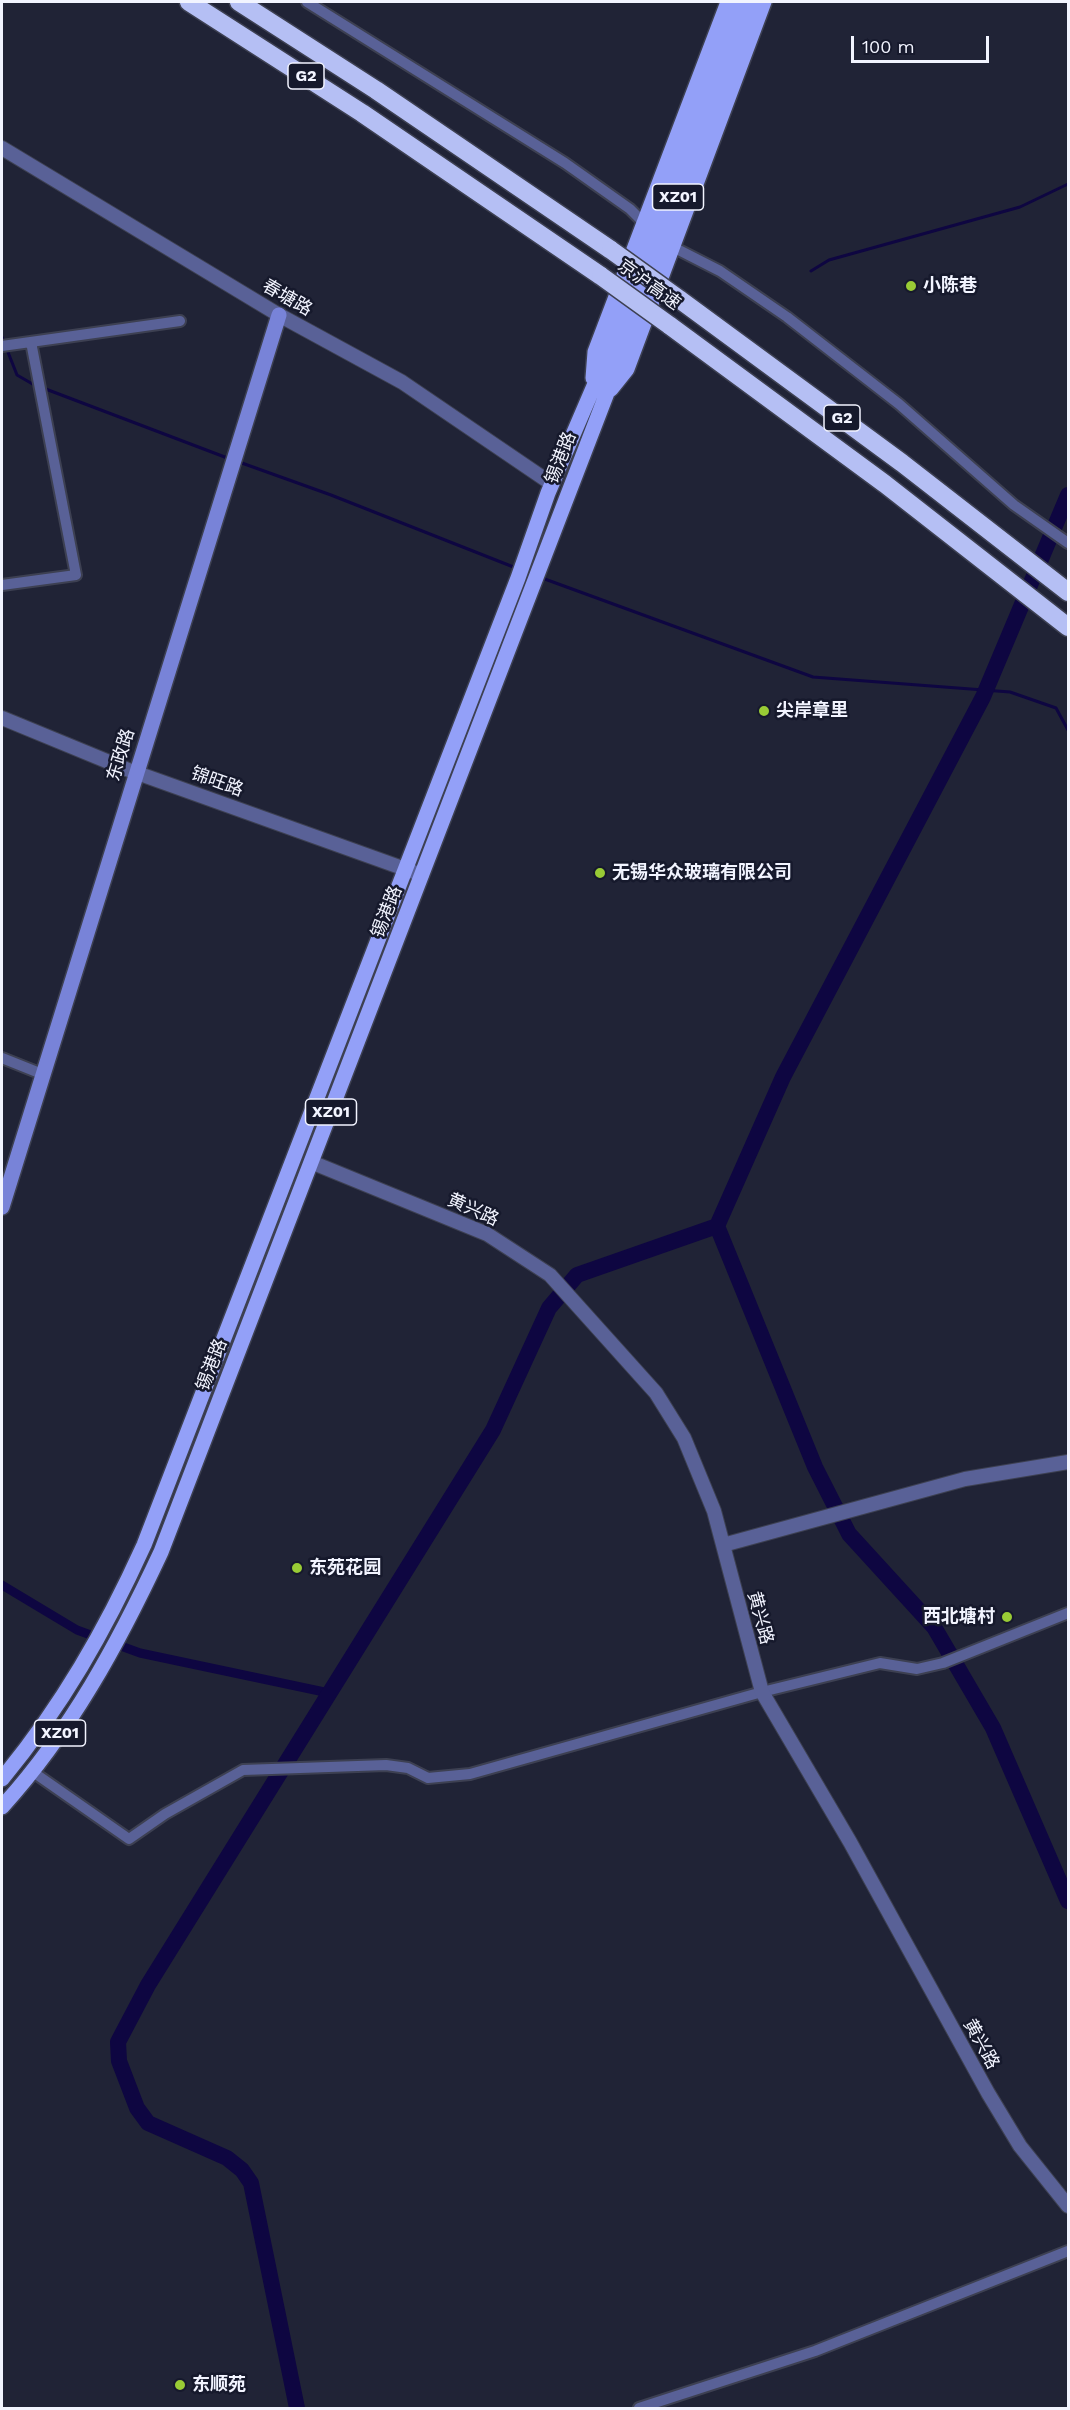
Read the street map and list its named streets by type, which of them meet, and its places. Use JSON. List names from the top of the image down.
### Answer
{
  "streets": {
    "highway": ["G2", "京沪高速"],
    "main road": ["XZ01", "锡港路", "东政路"],
    "street": ["春塘路", "锦旺路", "黄兴路"]
  },
  "crossings": [
    ["XZ01", "锡港路"],
    ["春塘路", "锡港路"],
    ["春塘路", "东政路"],
    ["锡港路", "锦旺路"],
    ["锡港路", "黄兴路"],
    ["东政路", "锦旺路"]
  ],
  "places": [
    "小陈巷",
    "尖岸章里",
    "无锡华众玻璃有限公司",
    "东苑花园",
    "西北塘村",
    "东顺苑"
  ],
  "scale_bar": "100 m"
}
